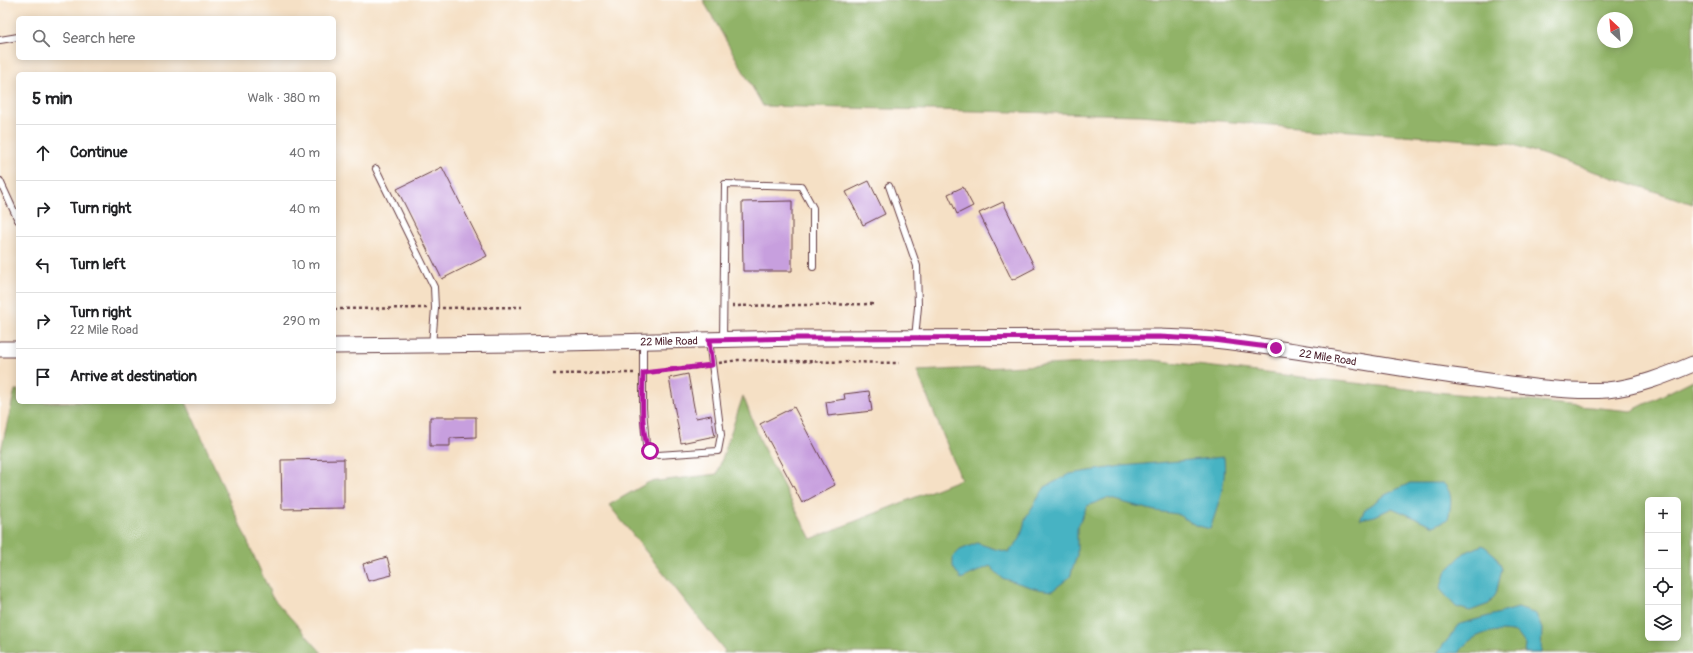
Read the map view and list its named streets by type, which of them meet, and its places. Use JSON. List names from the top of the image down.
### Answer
{
  "streets": {
    "street": ["22 Mile Road"]
  },
  "north": "top left",
  "page": {
    "search": "Search here",
    "heading": ["5 min", "Walk · 380 m"],
    "list": [
      ["Continue", "40 m"],
      ["Turn right", "40 m"],
      ["Turn left", "10 m"],
      ["Turn right", "22 Mile Road", "290 m"],
      "Arrive at destination"
    ],
    "map_buttons": ["+", "−"]
  }
}
